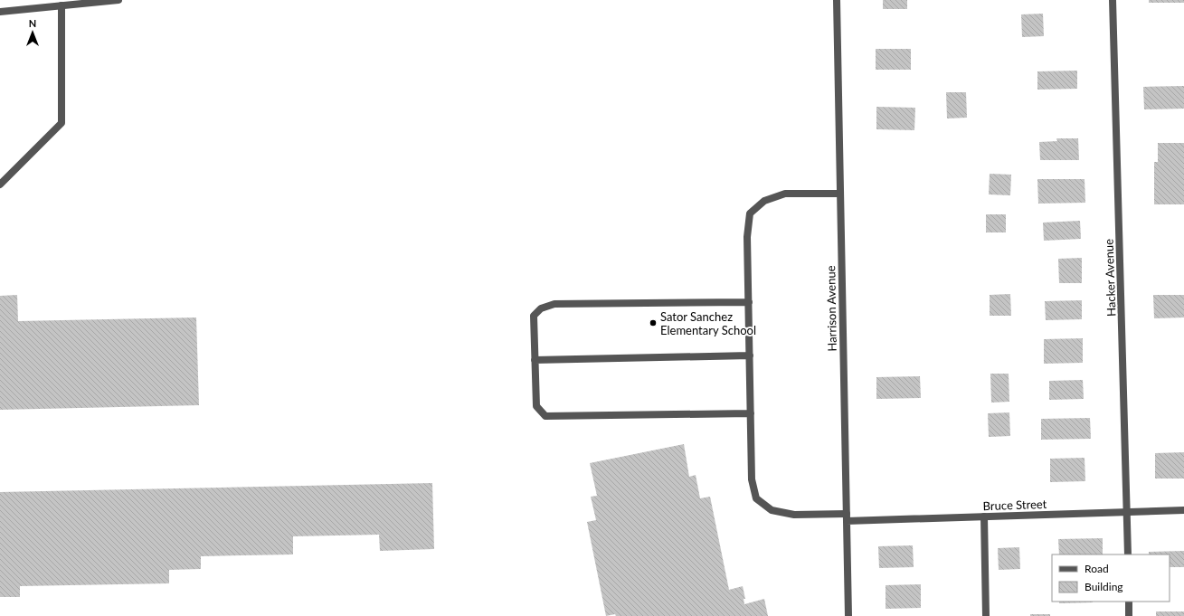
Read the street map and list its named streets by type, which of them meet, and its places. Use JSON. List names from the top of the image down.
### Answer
{
  "streets": {
    "street": ["Hacker Avenue", "Harrison Avenue", "Bruce Street"]
  },
  "crossings": [
    ["Hacker Avenue", "Bruce Street"],
    ["Harrison Avenue", "Bruce Street"]
  ],
  "places": ["Sator Sanchez Elementary School"],
  "legend": ["Road", "Building"],
  "north": "top"
}
